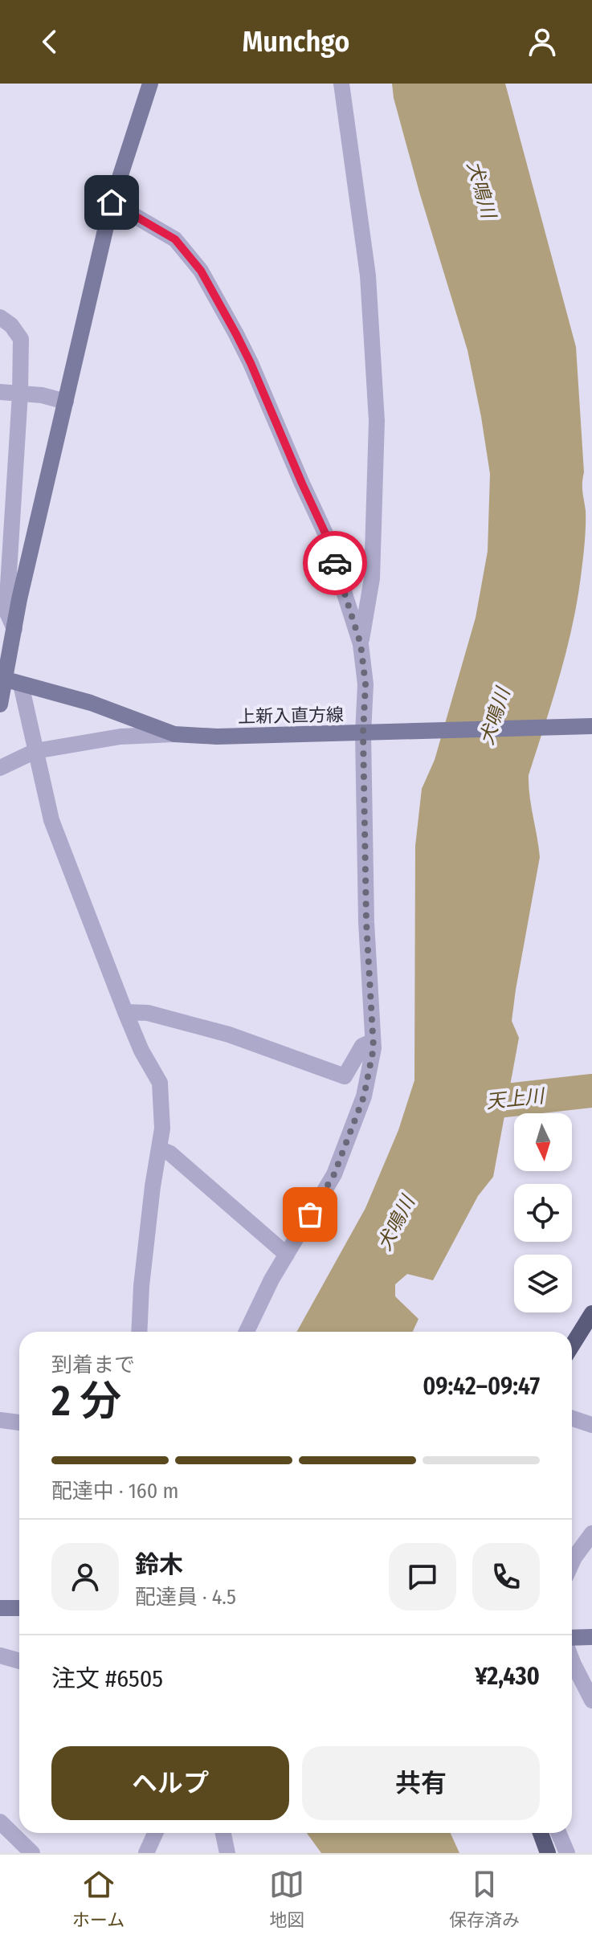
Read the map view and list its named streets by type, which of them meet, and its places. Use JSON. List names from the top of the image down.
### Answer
{
  "streets": {
    "street": ["上新入直方線"]
  },
  "water": ["犬鳴川", "天上川"],
  "north": "bottom",
  "page": {
    "header": "Munchgo",
    "heading": ["2 分", "到着まで", "09:42–09:47"],
    "panel": [
      "鈴木",
      "配達員 · 4.5",
      "注文 #6505",
      "¥2,430"
    ],
    "bar": "配達中 · 160 m",
    "buttons": ["ヘルプ", "共有"],
    "tabs": ["ホーム", "地図", "保存済み"]
  }
}
